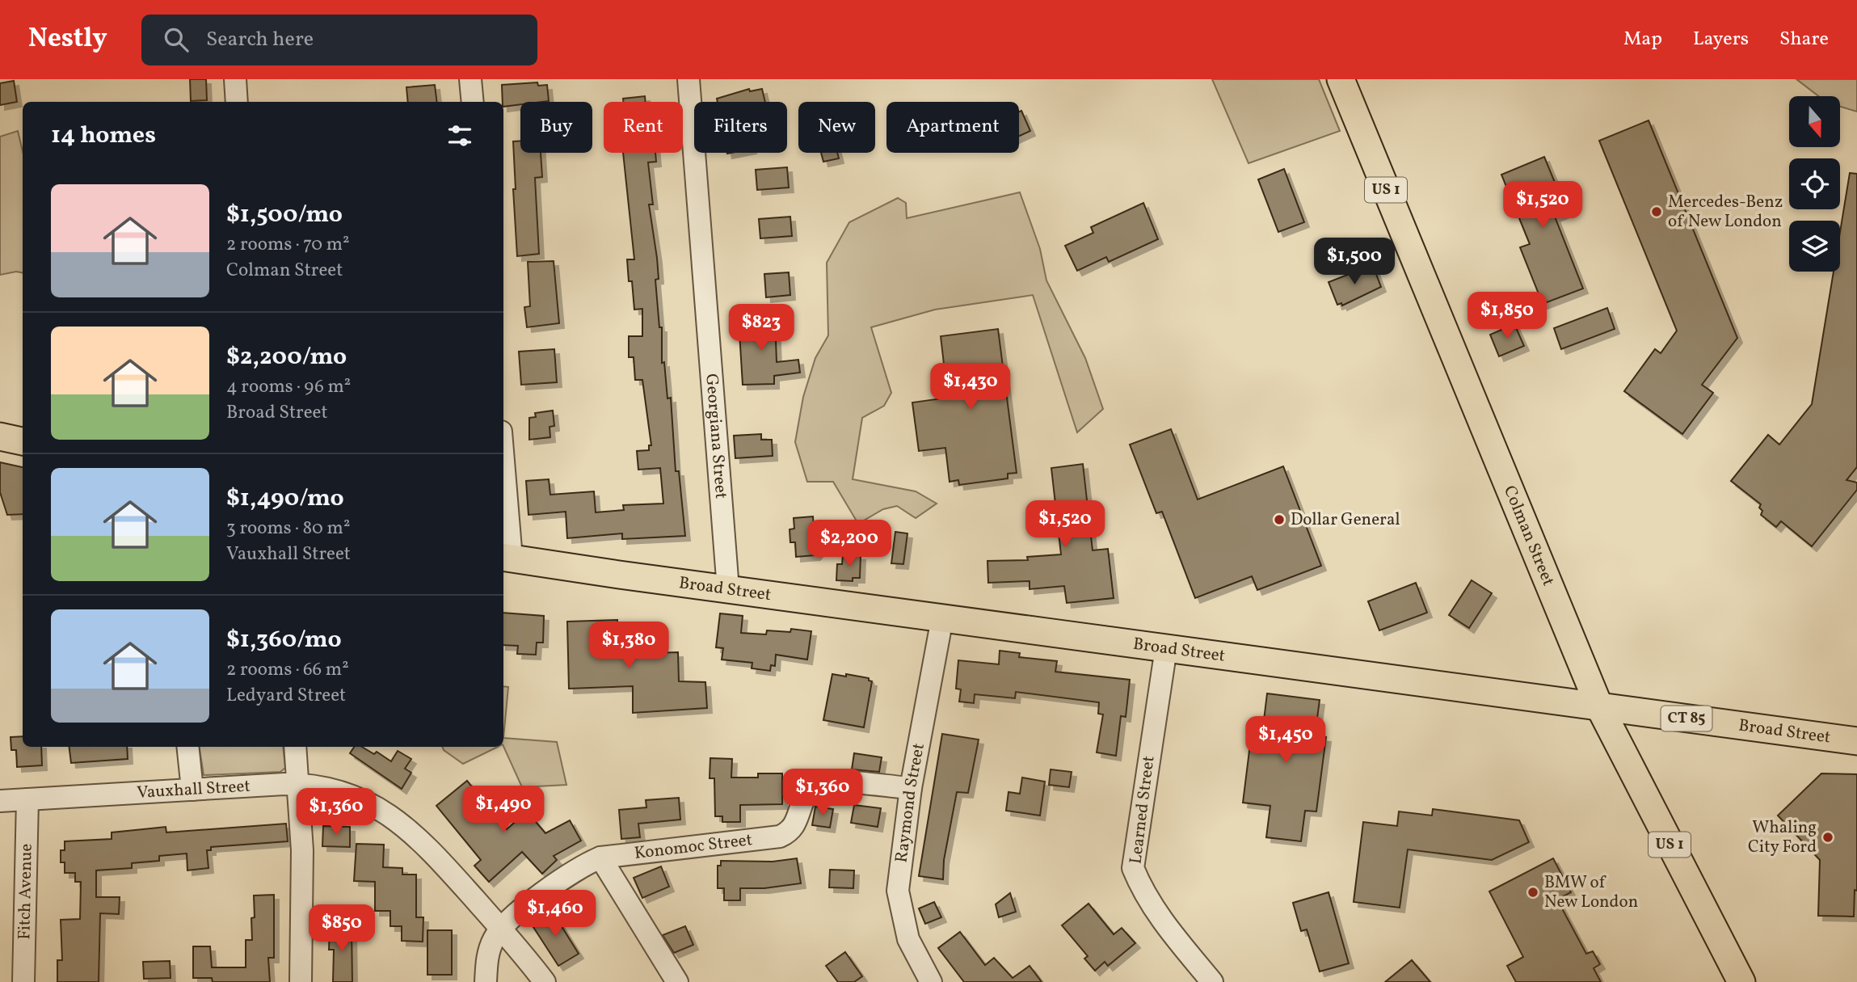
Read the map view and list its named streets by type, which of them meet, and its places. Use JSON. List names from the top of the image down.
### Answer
{
  "streets": {
    "main road": [
      "US 1",
      "Colman Street",
      "Broad Street",
      "CT 85"
    ],
    "street": [
      "Georgiana Street",
      "Vauxhall Street",
      "Raymond Street",
      "Learned Street",
      "Konomoc Street",
      "Fitch Avenue"
    ]
  },
  "crossings": [
    ["Georgiana Street", "Broad Street"],
    ["Colman Street", "Broad Street"],
    ["Broad Street", "Raymond Street"],
    ["Broad Street", "Learned Street"],
    ["Vauxhall Street", "Konomoc Street"],
    ["Vauxhall Street", "Fitch Avenue"],
    ["Raymond Street", "Konomoc Street"]
  ],
  "places": [
    "Mercedes-Benz of New London",
    "Dollar General",
    "Whaling City Ford",
    "BMW of New London"
  ],
  "north": "bottom",
  "page": {
    "header": "Nestly",
    "search": "Search here",
    "nav": ["Map", "Layers", "Share"],
    "chip": [
      "Buy",
      "Rent",
      "Filters",
      "New",
      "Apartment"
    ],
    "heading": "14 homes",
    "list": [
      {
        "name": "$1,500/mo",
        "note": "2 rooms · 70 m² · Colman Street"
      },
      {
        "name": "$2,200/mo",
        "note": "4 rooms · 96 m² · Broad Street"
      },
      {
        "name": "$1,490/mo",
        "note": "3 rooms · 80 m² · Vauxhall Street"
      },
      {
        "name": "$1,360/mo",
        "note": "2 rooms · 66 m² · Ledyard Street"
      }
    ],
    "price": [
      "$1,520",
      "$1,500",
      "$1,850",
      "$823",
      "$1,430",
      "$1,520",
      "$2,200",
      "$1,380",
      "$1,450",
      "$1,360",
      "$1,490",
      "$1,360",
      "$1,460",
      "$850"
    ]
  }
}
